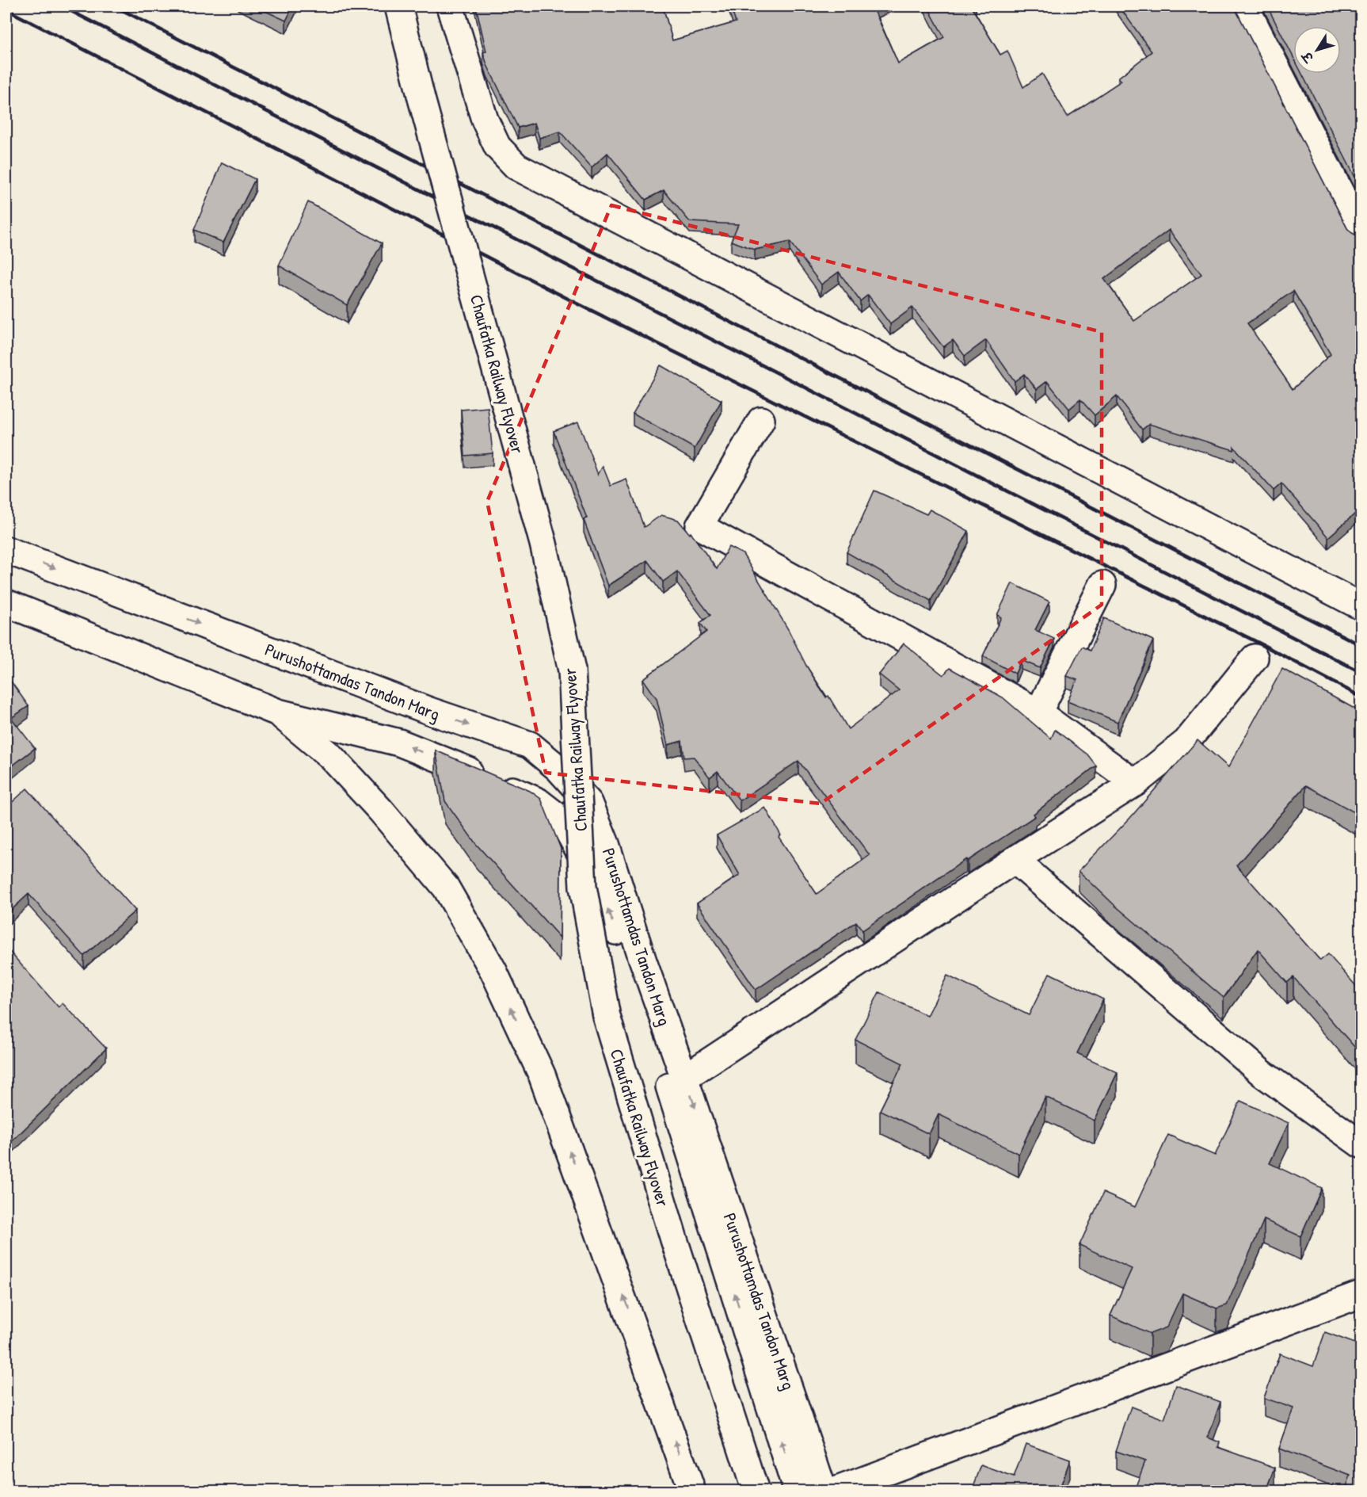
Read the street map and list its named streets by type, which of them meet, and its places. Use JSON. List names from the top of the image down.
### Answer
{
  "streets": {
    "main road": ["Chaufatka Railway Flyover", "Purushottamdas Tandon Marg"]
  },
  "north": "bottom left"
}
